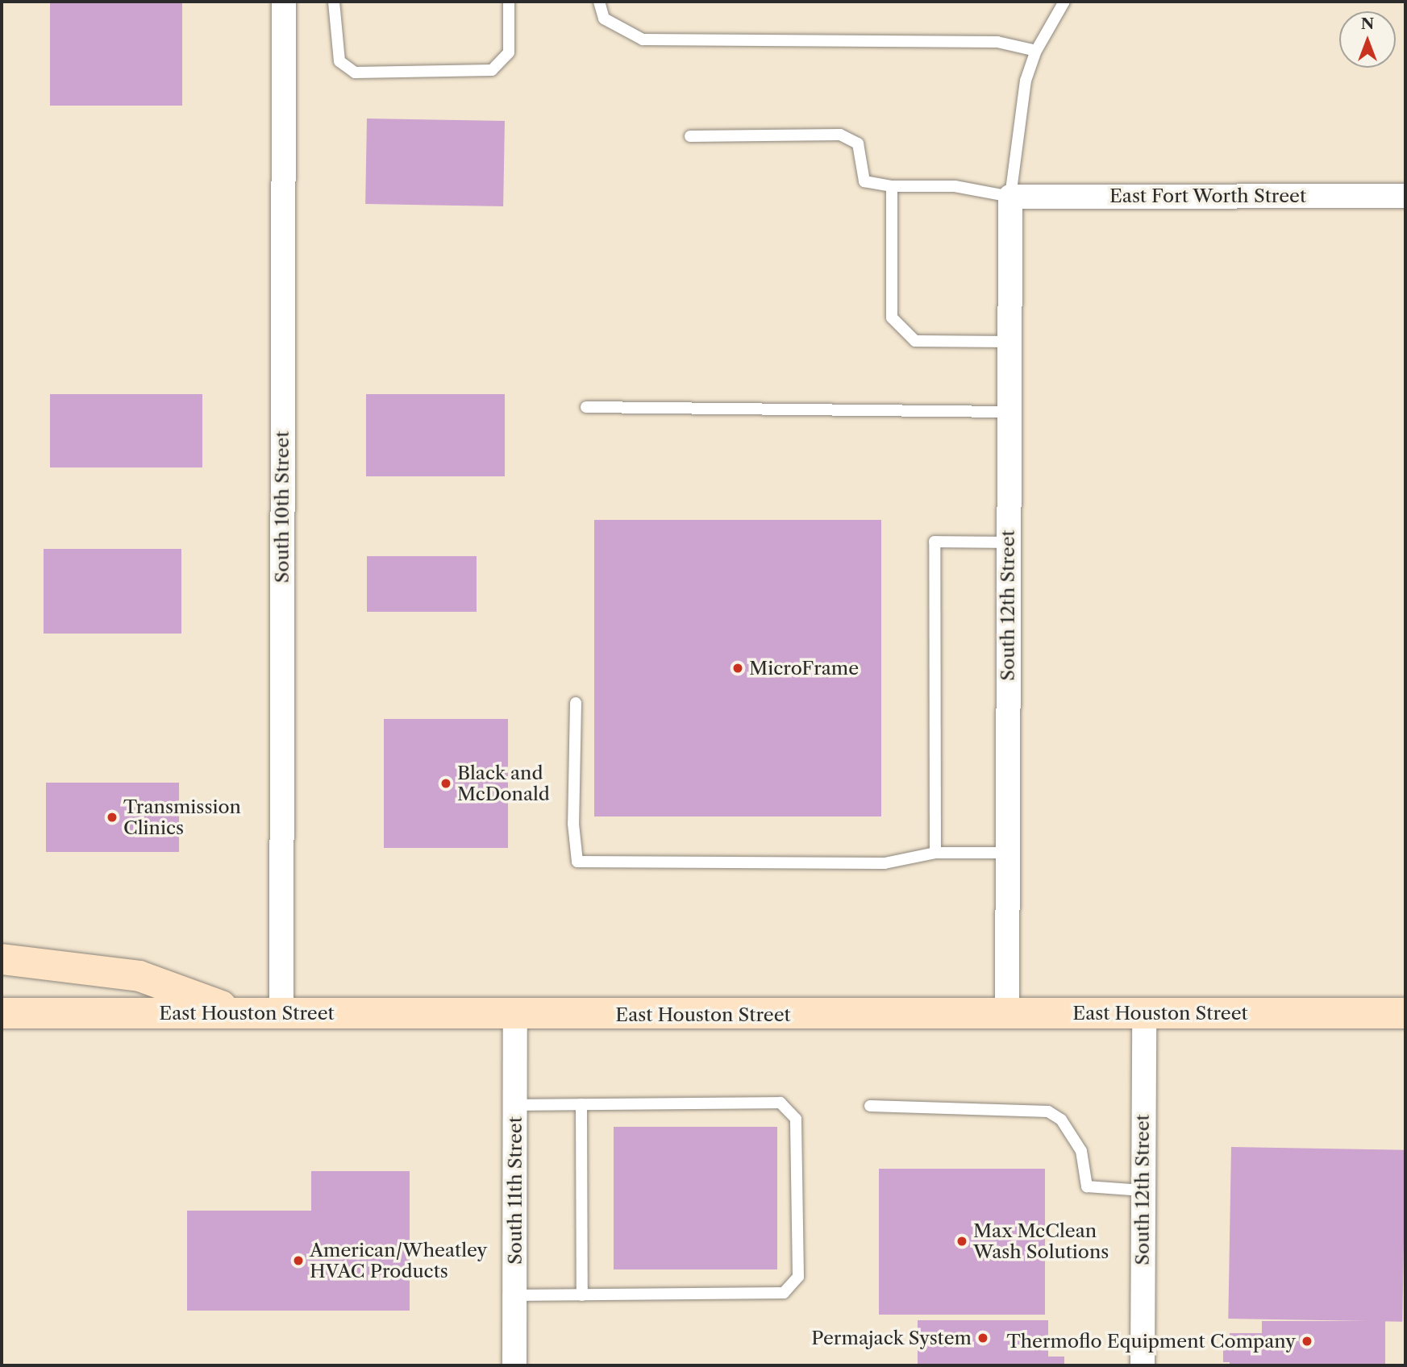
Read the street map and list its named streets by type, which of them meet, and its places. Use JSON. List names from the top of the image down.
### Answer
{
  "streets": {
    "street": [
      "East Fort Worth Street",
      "South 10th Street",
      "South 12th Street",
      "East Houston Street",
      "South 11th Street"
    ]
  },
  "crossings": [
    ["East Fort Worth Street", "South 12th Street"],
    ["South 10th Street", "East Houston Street"],
    ["South 12th Street", "East Houston Street"],
    ["East Houston Street", "South 11th Street"]
  ],
  "places": [
    "MicroFrame",
    "Black and McDonald",
    "Transmission Clinics",
    "Max McClean Wash Solutions",
    "American/Wheatley HVAC Products",
    "Permajack System",
    "Thermoflo Equipment Company"
  ],
  "north": "top"
}
